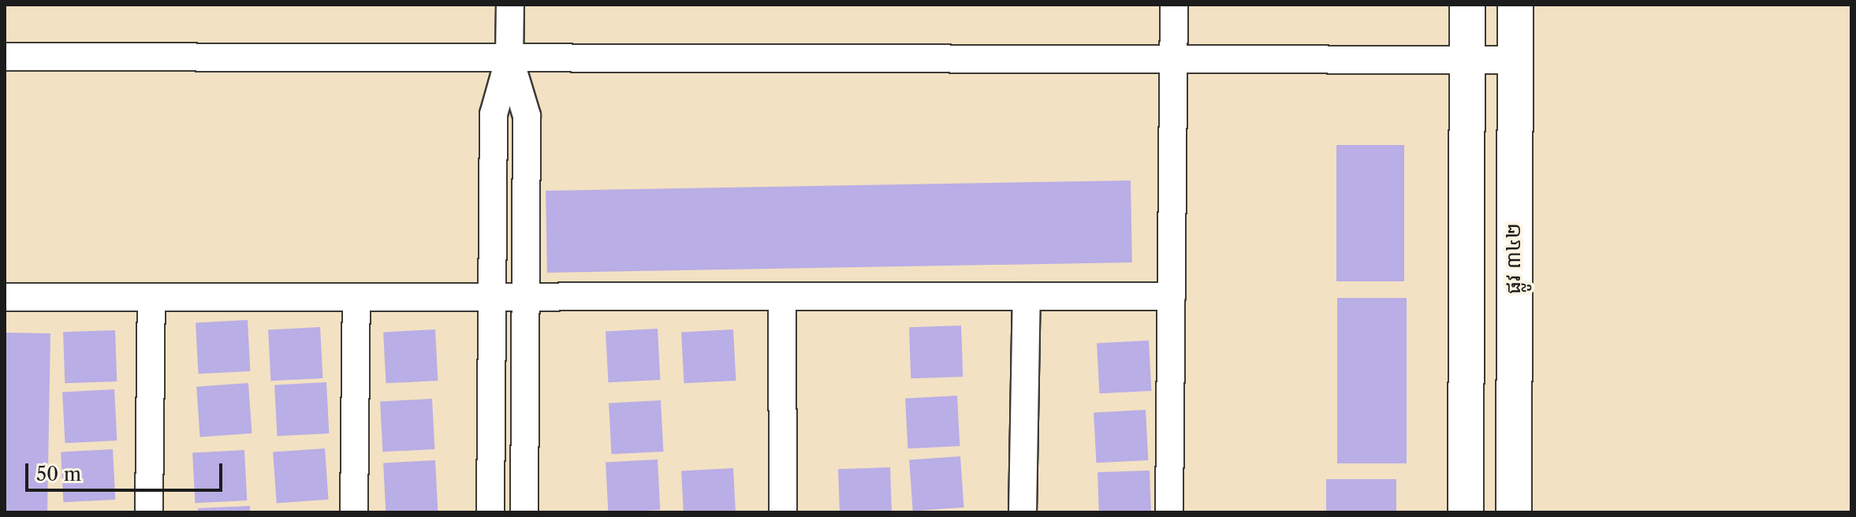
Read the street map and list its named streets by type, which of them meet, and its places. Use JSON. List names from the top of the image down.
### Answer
{
  "streets": {
    "main road": ["ផ្លូវ ៣៤២"]
  },
  "scale_bar": "50 m"
}
